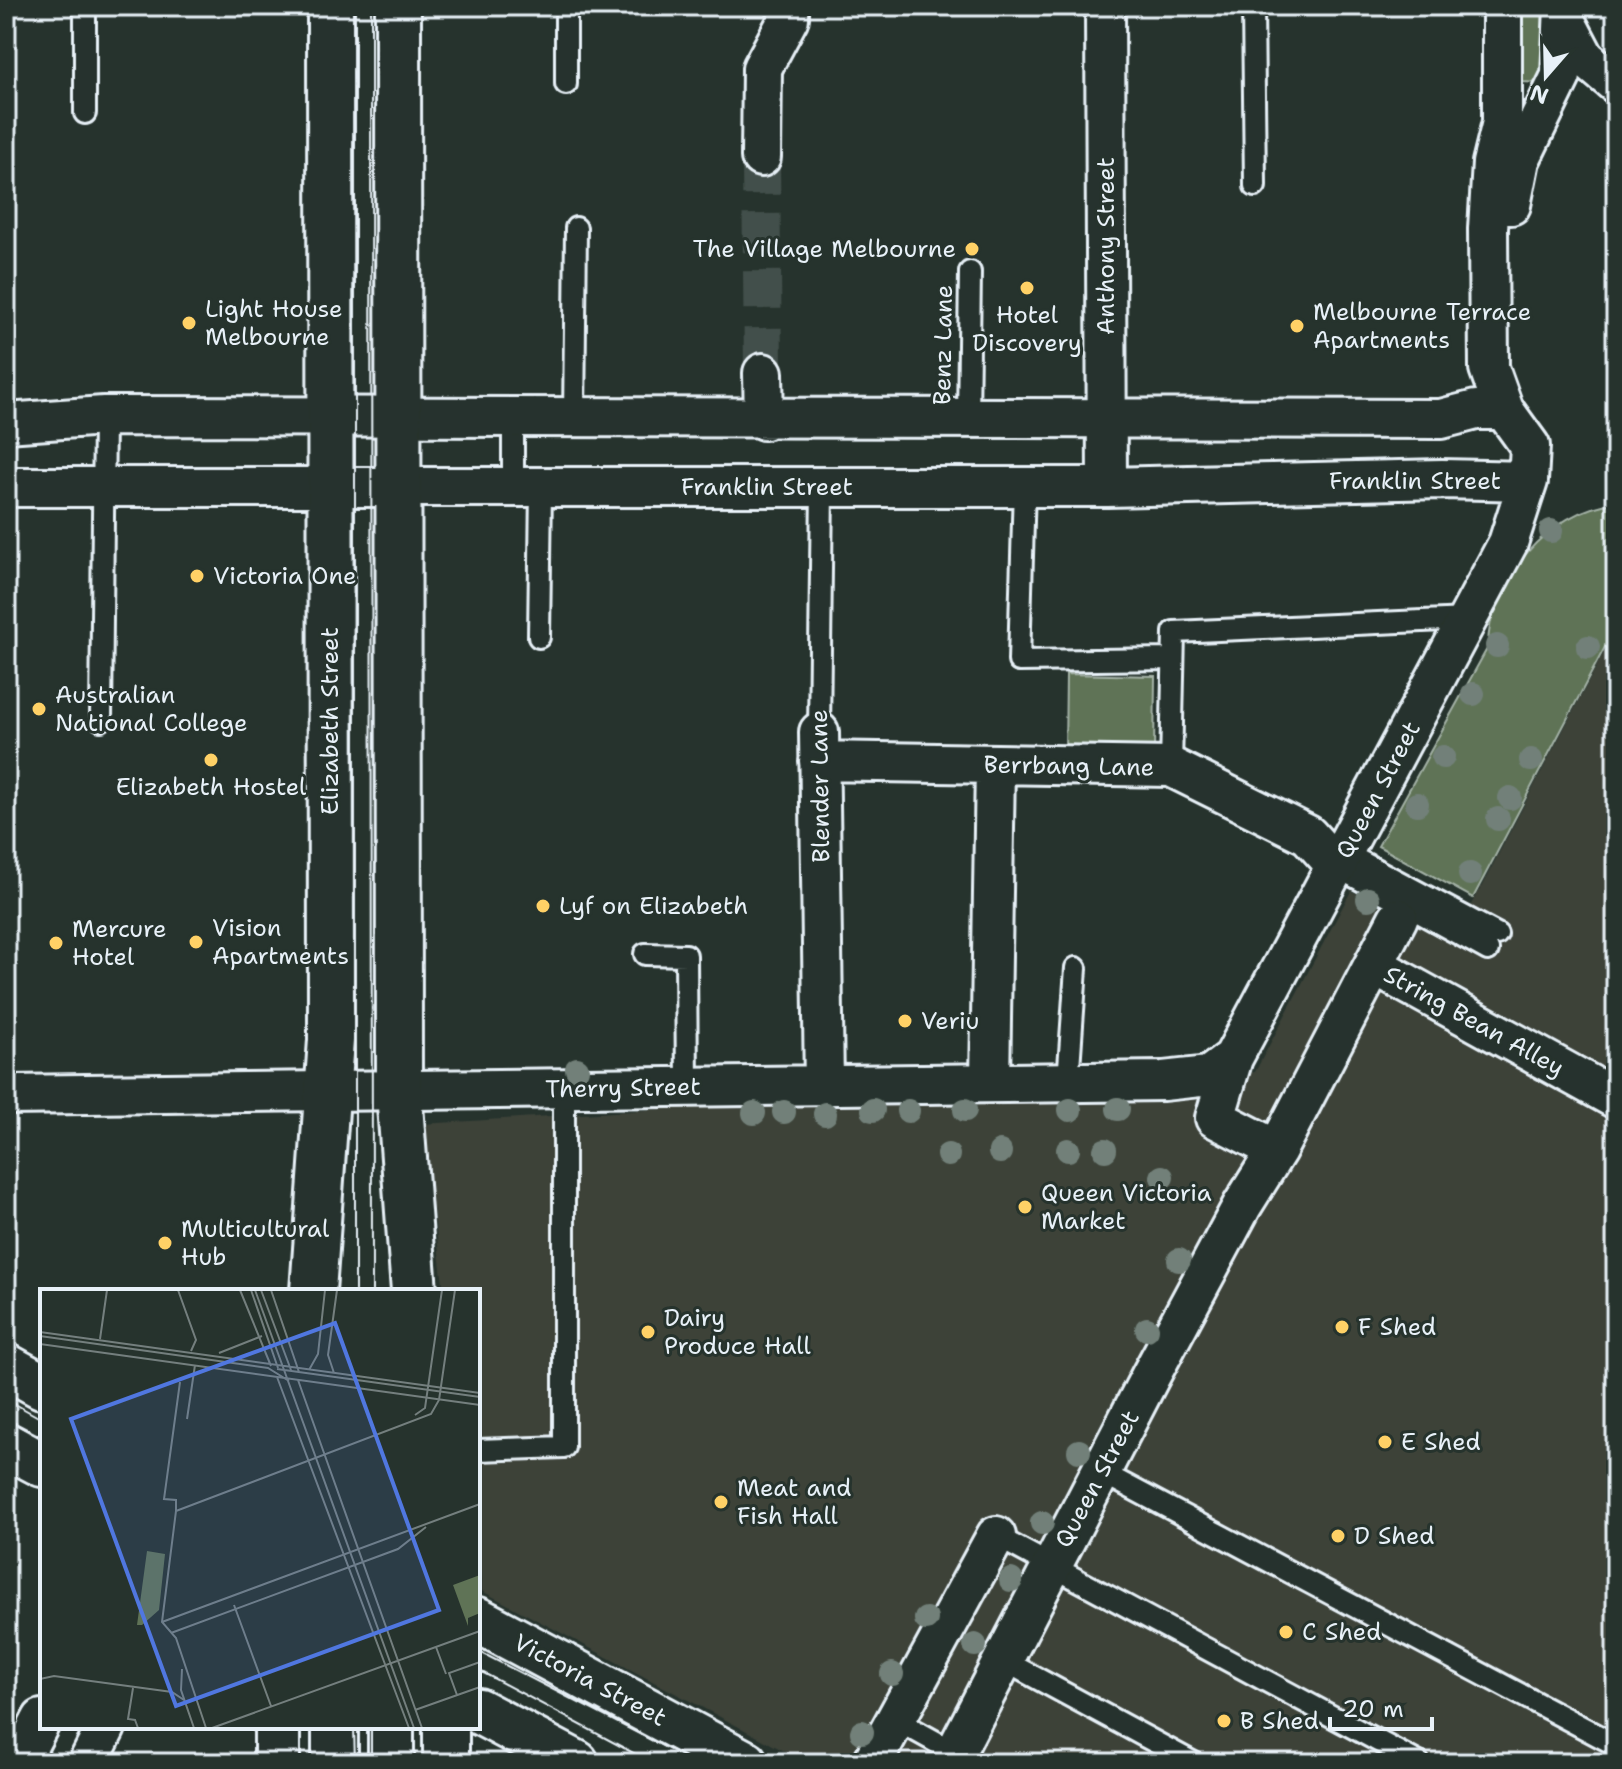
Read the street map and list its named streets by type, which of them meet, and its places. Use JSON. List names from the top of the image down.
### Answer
{
  "streets": {
    "street": [
      "Anthony Street",
      "Franklin Street",
      "Elizabeth Street",
      "Berrbang Lane",
      "Blender Lane",
      "Queen Street",
      "String Bean Alley",
      "Therry Street",
      "Victoria Street"
    ],
    "lane": ["Benz Lane"]
  },
  "crossings": [
    ["Anthony Street", "Franklin Street"],
    ["Franklin Street", "Elizabeth Street"],
    ["Franklin Street", "Blender Lane"],
    ["Franklin Street", "Queen Street"],
    ["Elizabeth Street", "Therry Street"],
    ["Berrbang Lane", "Blender Lane"],
    ["Berrbang Lane", "Queen Street"],
    ["Blender Lane", "Therry Street"],
    ["Queen Street", "String Bean Alley"],
    ["Queen Street", "Therry Street"]
  ],
  "places": [
    "The Village Melbourne",
    "Hotel Discovery",
    "Light House Melbourne",
    "Melbourne Terrace Apartments",
    "Victoria One",
    "Australian National College",
    "Elizabeth Hostel",
    "Lyf on Elizabeth",
    "Vision Apartments",
    "Mercure Hotel",
    "Veriu",
    "Queen Victoria Market",
    "Multicultural Hub",
    "F Shed",
    "Dairy Produce Hall",
    "E Shed",
    "Meat and Fish Hall",
    "D Shed",
    "C Shed",
    "B Shed"
  ],
  "scale_bar": "20 m",
  "north": "bottom"
}
